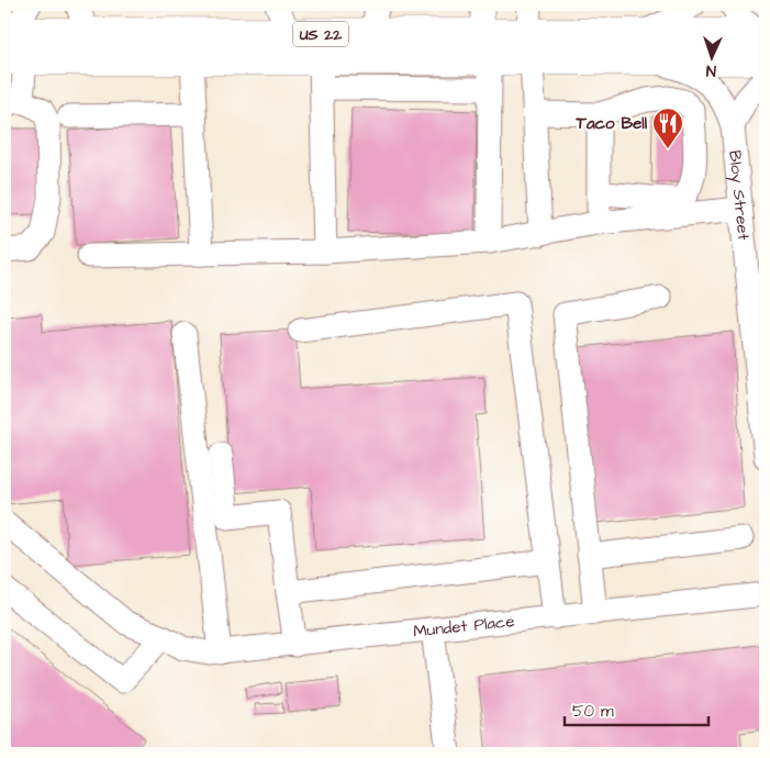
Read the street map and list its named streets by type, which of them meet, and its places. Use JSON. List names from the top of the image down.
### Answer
{
  "streets": {
    "highway": ["US 22"],
    "street": ["Bloy Street", "Mundet Place"]
  },
  "crossings": [
    ["US 22", "Bloy Street"]
  ],
  "places": {
    "restaurant": ["Taco Bell"]
  },
  "scale_bar": "50 m",
  "north": "bottom"
}
